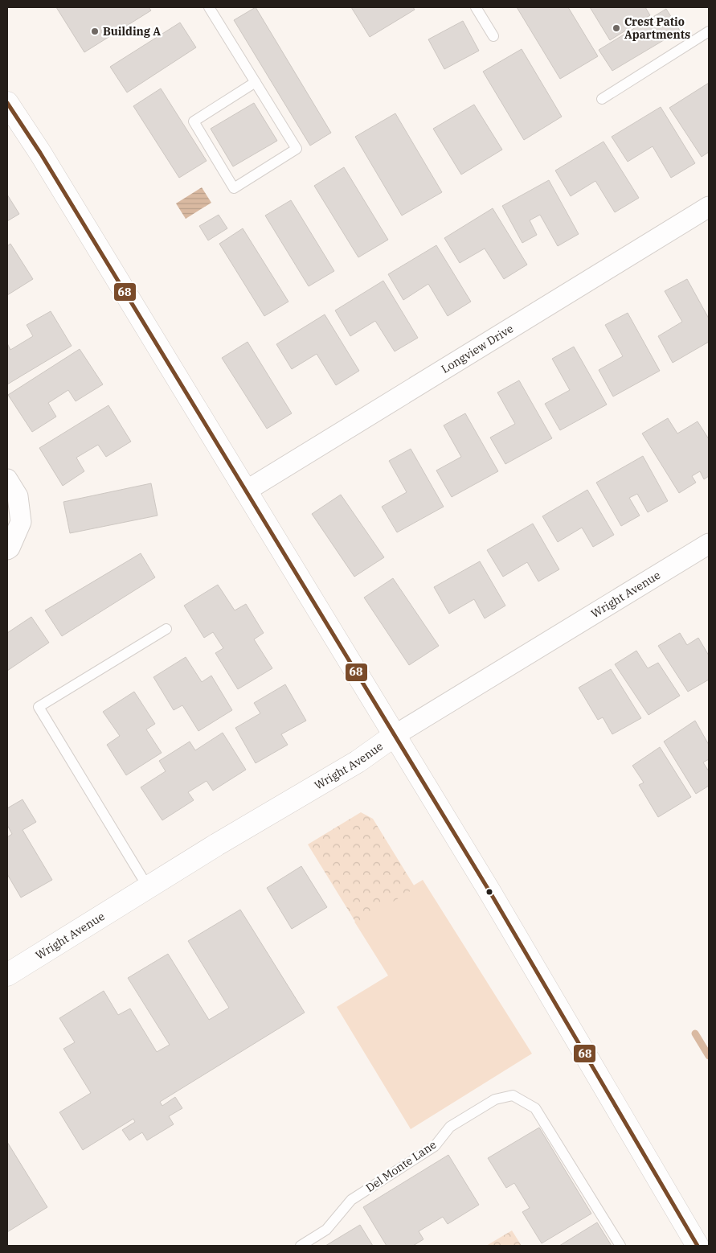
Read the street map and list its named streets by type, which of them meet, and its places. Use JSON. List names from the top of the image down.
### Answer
{
  "streets": {
    "main road": ["Wright Avenue"],
    "street": ["Longview Drive"],
    "lane": ["Del Monte Lane"]
  },
  "places": ["Crest Patio Apartments", "Building A"],
  "lines": ["transit line 68"]
}
